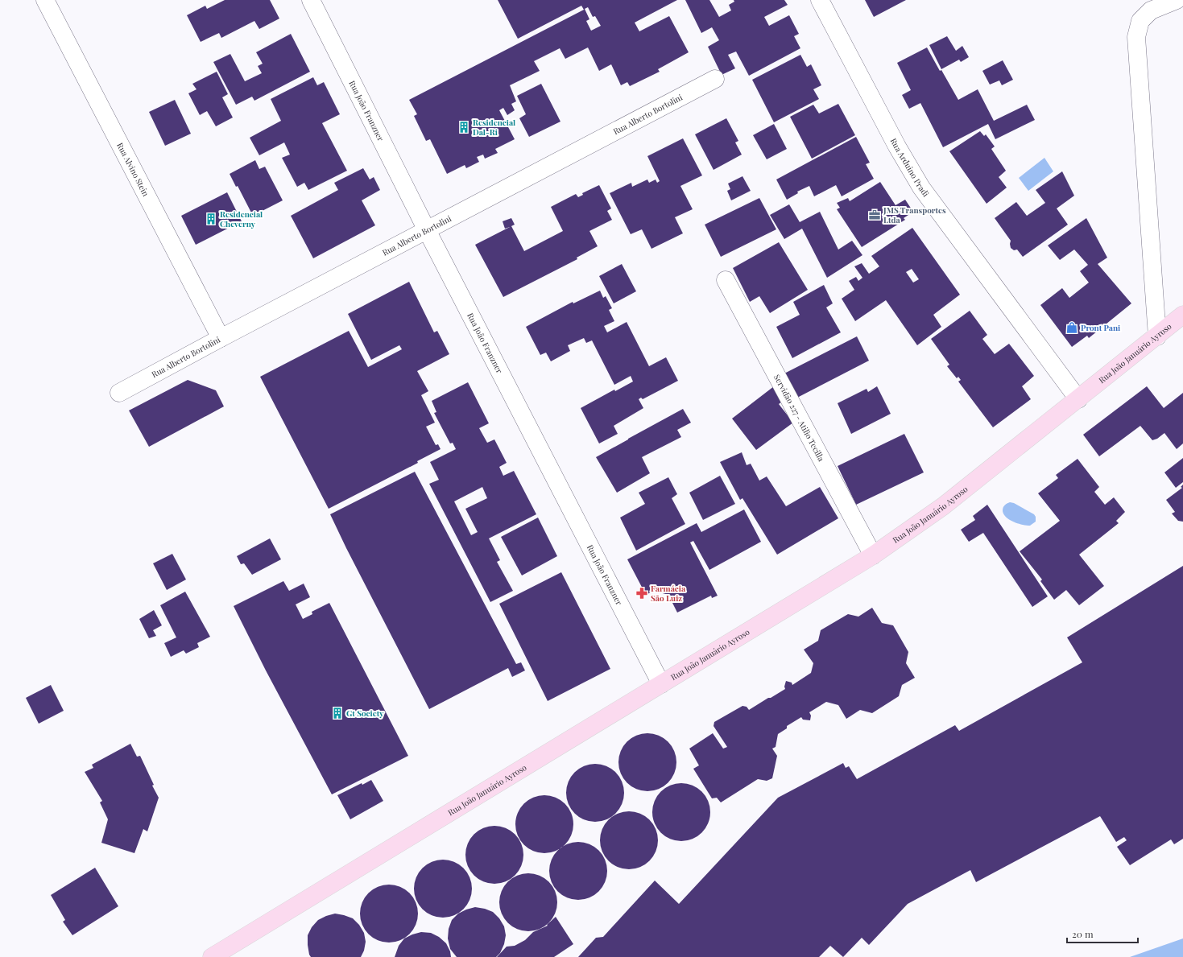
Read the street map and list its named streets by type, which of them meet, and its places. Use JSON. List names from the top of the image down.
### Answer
{
  "streets": {
    "main road": ["Rua João Januário Ayroso"],
    "street": [
      "Rua João Franzner",
      "Rua Alberto Bortolini",
      "Rua Arduino Pradi",
      "Rua Alvino Stein",
      "Servidão 227 - Atilio Tecilla"
    ]
  },
  "crossings": [
    ["Rua João Franzner", "Rua Alberto Bortolini"],
    ["Rua João Franzner", "Rua João Januário Ayroso"],
    ["Rua Alberto Bortolini", "Rua Alvino Stein"],
    ["Rua Arduino Pradi", "Rua João Januário Ayroso"],
    ["Rua João Januário Ayroso", "Servidão 227 - Atilio Tecilla"]
  ],
  "places": {
    "building": ["Residencial Dal-Ri", "Residencial Cheverny", "Gt Society"],
    "office": ["JMS Transportes Ltda"],
    "shop": ["Pront Pani"],
    "pharmacy": ["Farmácia São Luiz"]
  },
  "scale_bar": "20 m"
}
